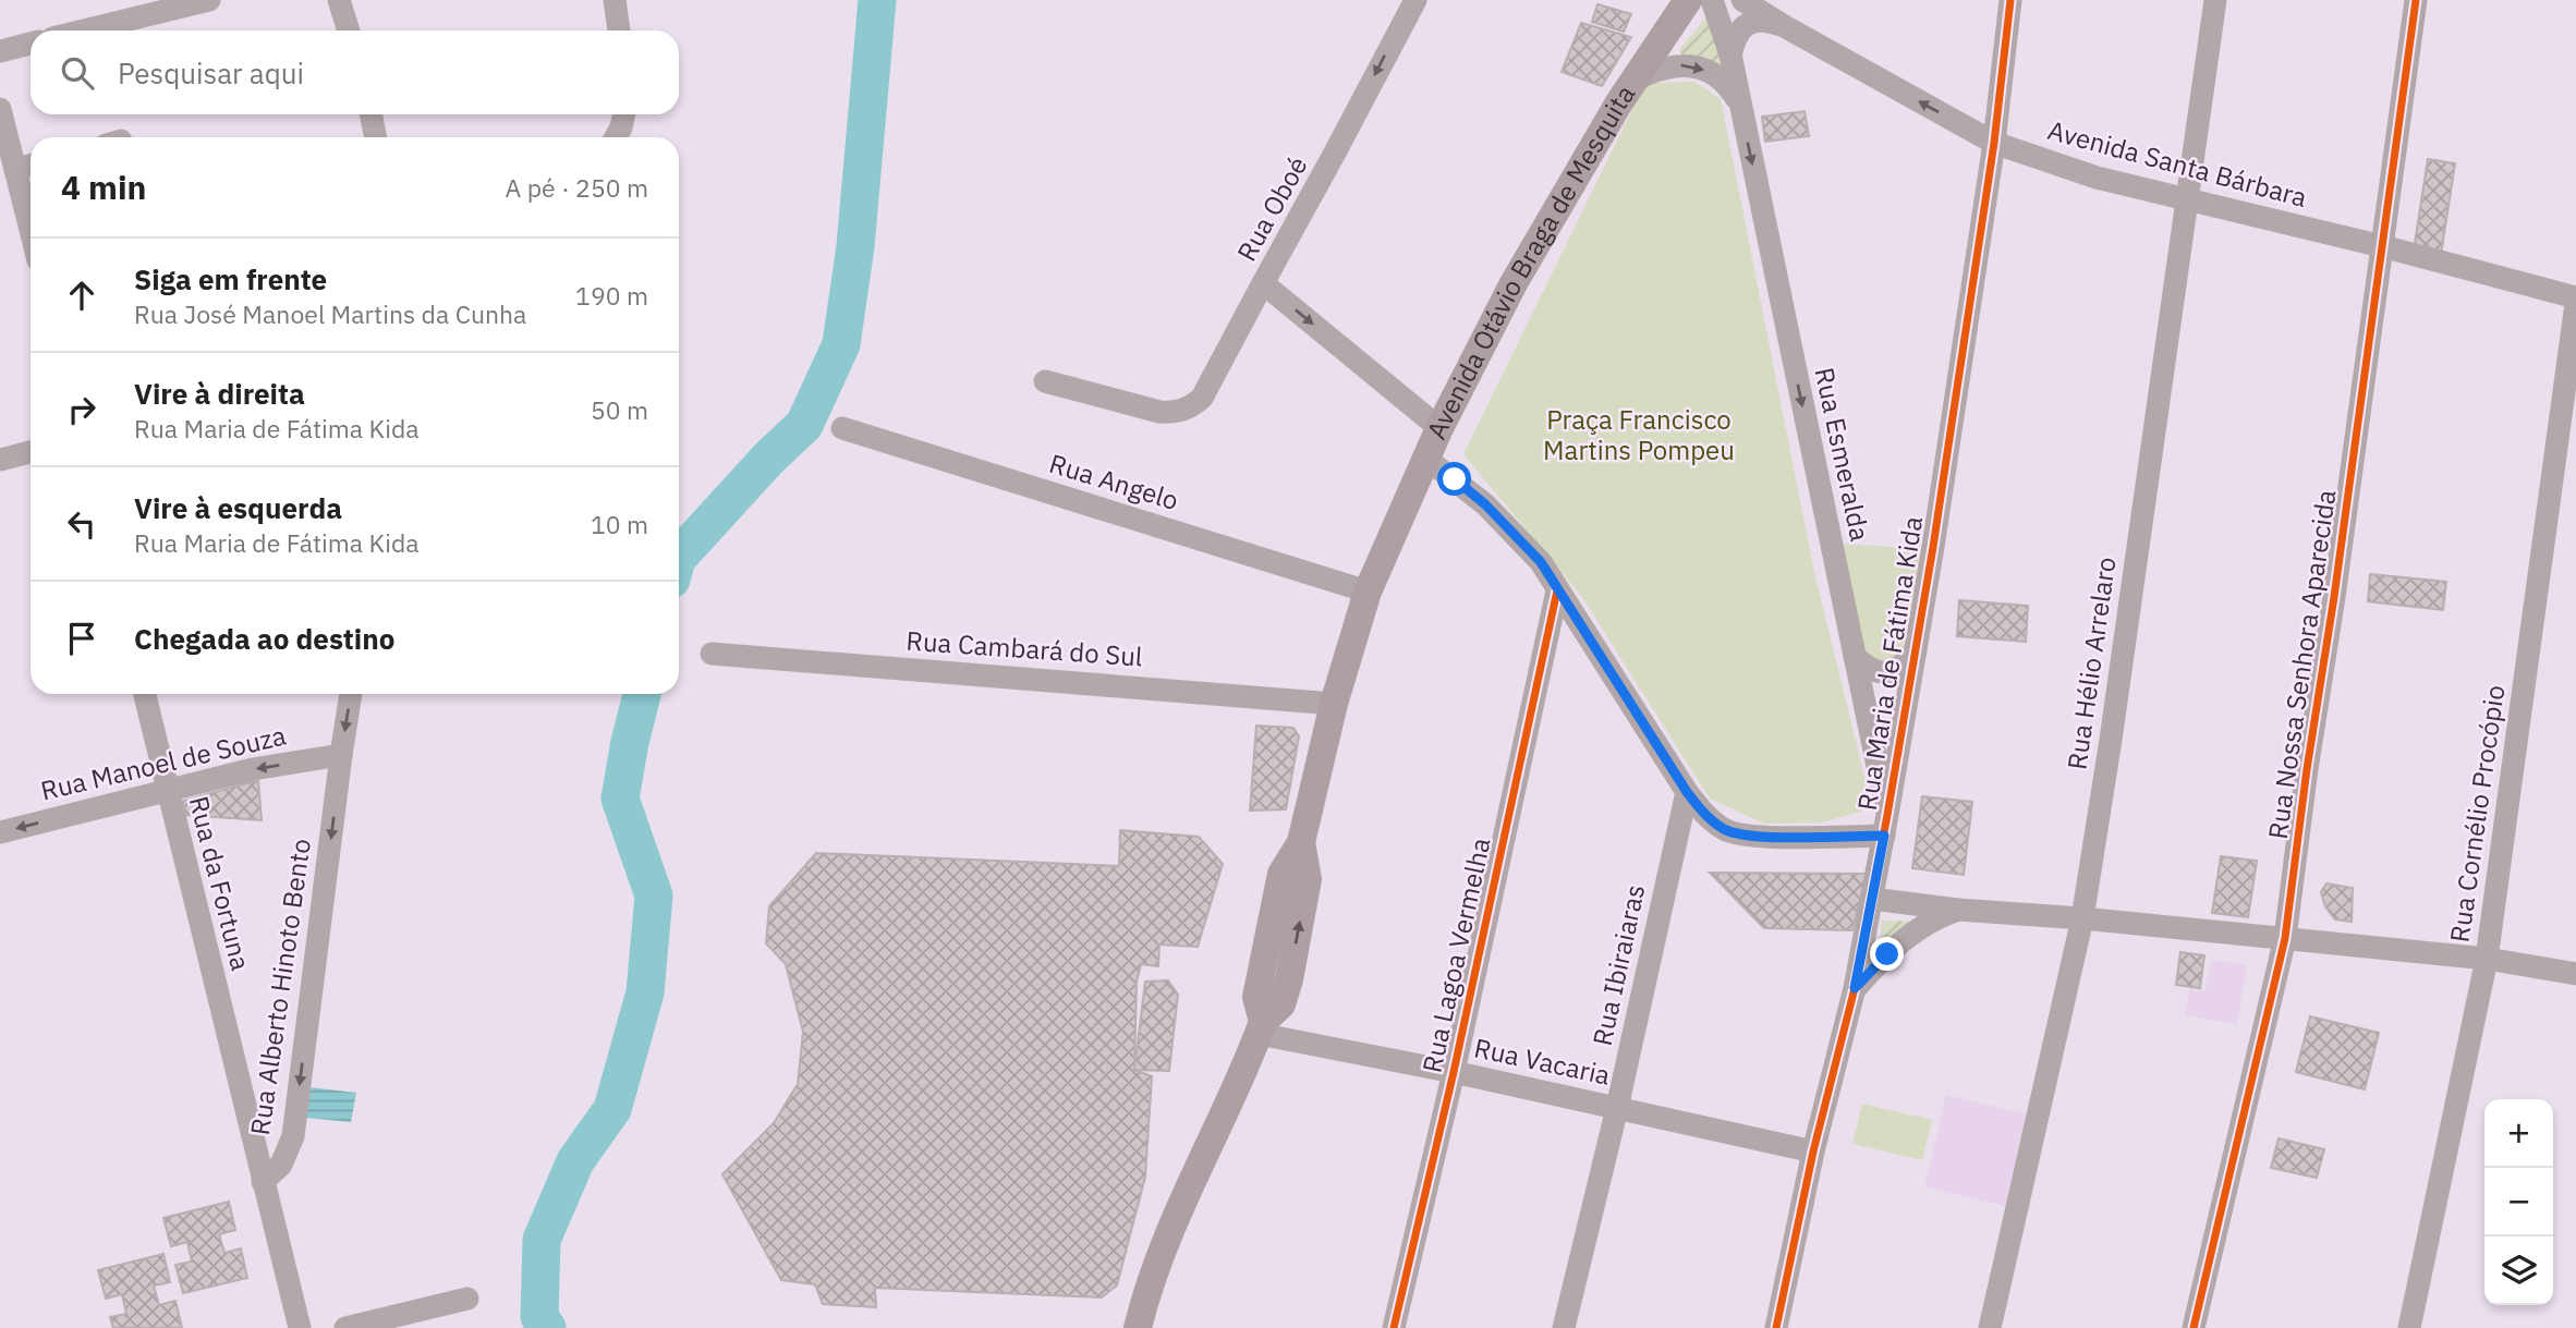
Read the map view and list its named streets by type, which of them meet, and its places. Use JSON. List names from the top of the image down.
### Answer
{
  "streets": {
    "main road": ["Avenida Otávio Braga de Mesquita"],
    "street": [
      "Avenida Santa Bárbara",
      "Rua Oboé",
      "Rua Esmeralda",
      "Rua Angelo",
      "Rua Cambará do Sul",
      "Rua Maria de Fátima Kida",
      "Rua Hélio Arrelaro",
      "Rua Nossa Senhora Aparecida",
      "Rua Manoel de Souza",
      "Rua Cornélio Procópio",
      "Rua da Fortuna",
      "Rua Lagoa Vermelha",
      "Rua Ibiraiaras",
      "Rua Alberto Hinoto Bento",
      "Rua Vacaria"
    ]
  },
  "crossings": [
    ["Avenida Santa Bárbara", "Rua Esmeralda"],
    ["Avenida Santa Bárbara", "Rua Maria de Fátima Kida"],
    ["Avenida Santa Bárbara", "Rua Hélio Arrelaro"],
    ["Avenida Santa Bárbara", "Rua Nossa Senhora Aparecida"],
    ["Avenida Santa Bárbara", "Rua Cornélio Procópio"],
    ["Rua Oboé", "Avenida Otávio Braga de Mesquita"],
    ["Avenida Otávio Braga de Mesquita", "Rua Angelo"],
    ["Avenida Otávio Braga de Mesquita", "Rua Cambará do Sul"],
    ["Avenida Otávio Braga de Mesquita", "Rua Vacaria"],
    ["Rua Esmeralda", "Rua Maria de Fátima Kida"],
    ["Rua Maria de Fátima Kida", "Rua Vacaria"],
    ["Rua Manoel de Souza", "Rua da Fortuna"],
    ["Rua Manoel de Souza", "Rua Alberto Hinoto Bento"],
    ["Rua da Fortuna", "Rua Alberto Hinoto Bento"],
    ["Rua Lagoa Vermelha", "Rua Vacaria"],
    ["Rua Ibiraiaras", "Rua Vacaria"]
  ],
  "one_way": ["Rua Esmeralda", "Rua Manoel de Souza", "Rua Alberto Hinoto Bento"],
  "parks": ["Praça Francisco Martins Pompeu"],
  "page": {
    "search": "Pesquisar aqui",
    "heading": ["4 min", "A pé · 250 m"],
    "list": [
      ["Siga em frente", "Rua José Manoel Martins da Cunha", "190 m"],
      ["Vire à direita", "Rua Maria de Fátima Kida", "50 m"],
      ["Vire à esquerda", "Rua Maria de Fátima Kida", "10 m"],
      "Chegada ao destino"
    ],
    "map_buttons": ["+", "−"]
  }
}
